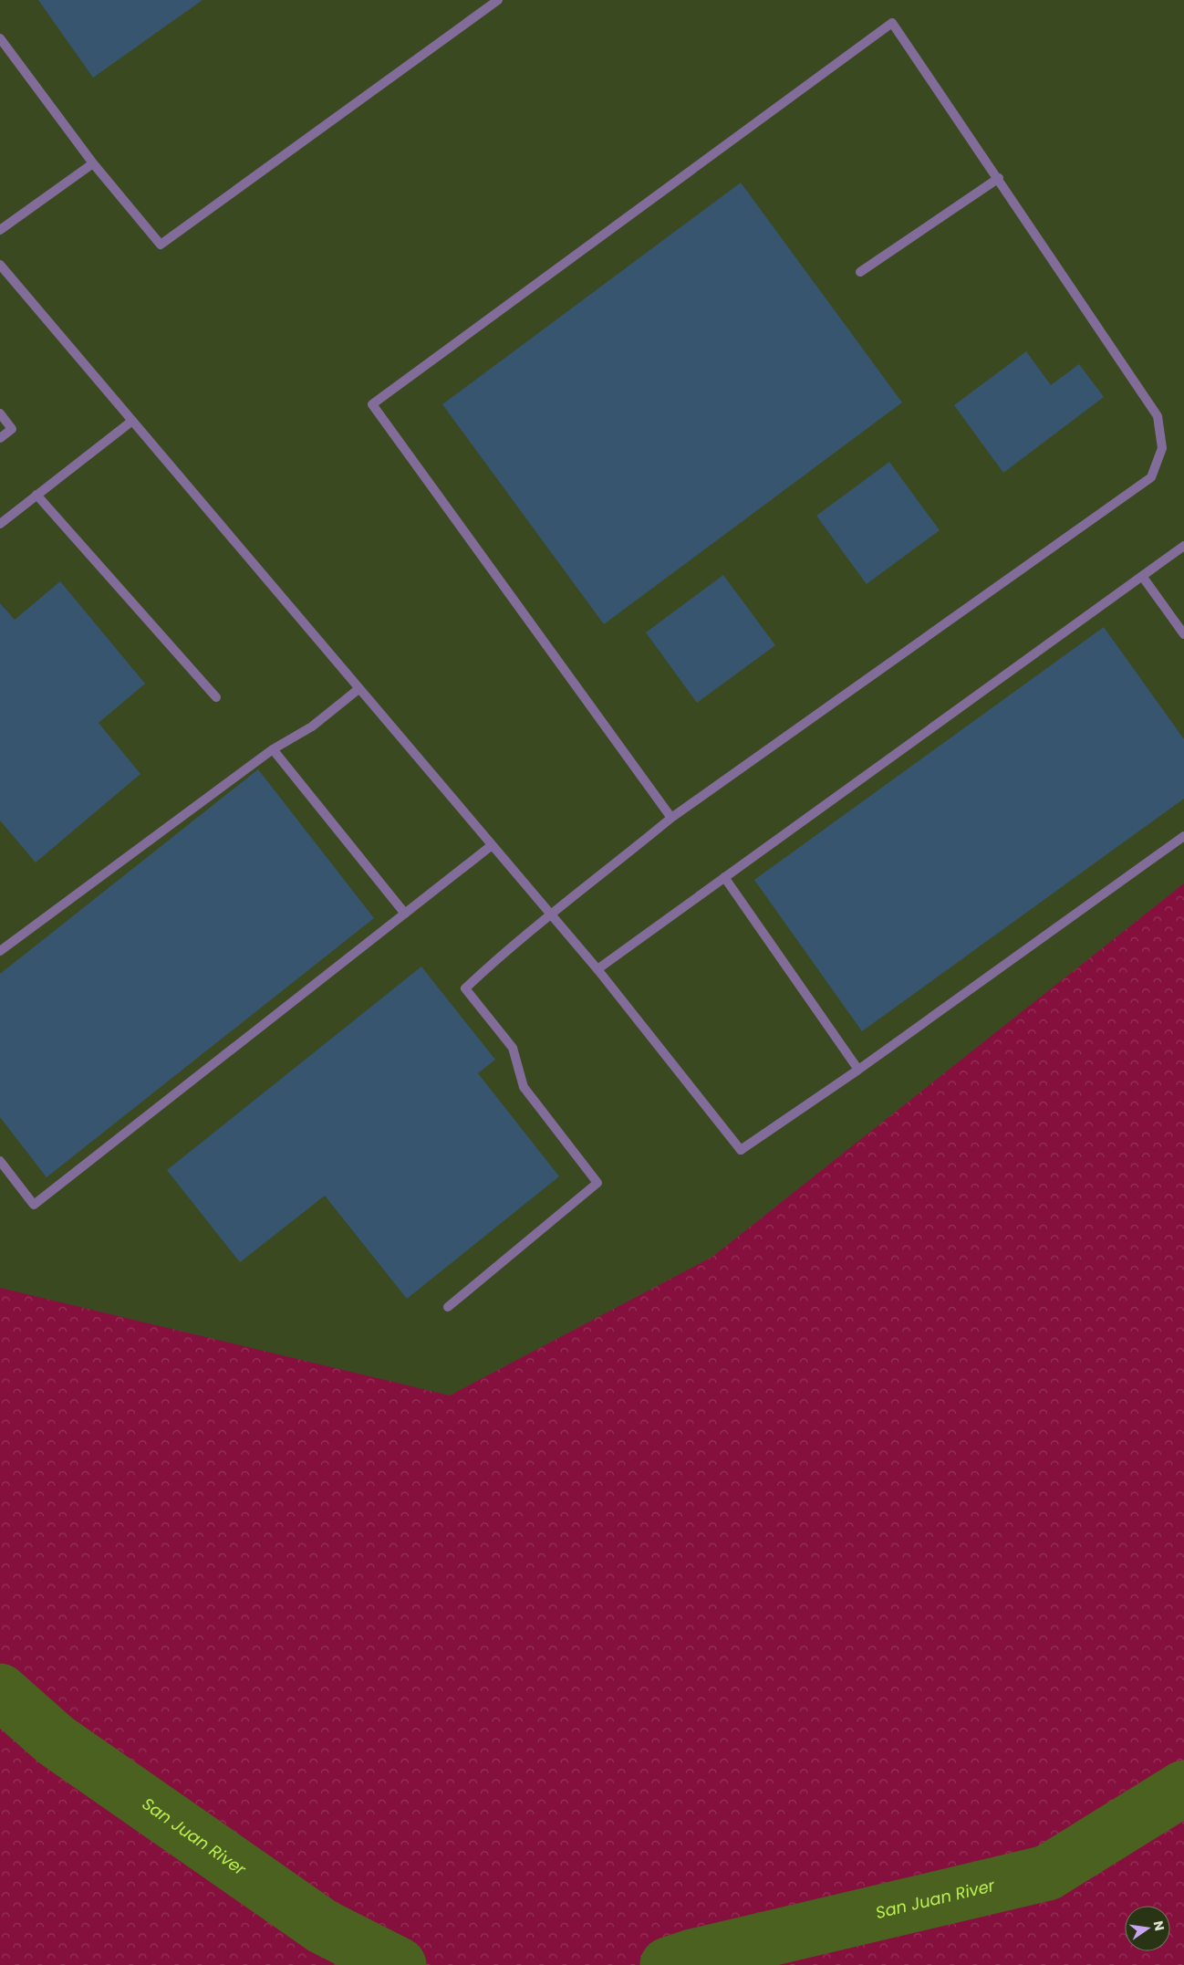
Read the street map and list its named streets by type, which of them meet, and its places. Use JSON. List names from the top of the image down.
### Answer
{
  "water": ["San Juan River"],
  "north": "right"
}
